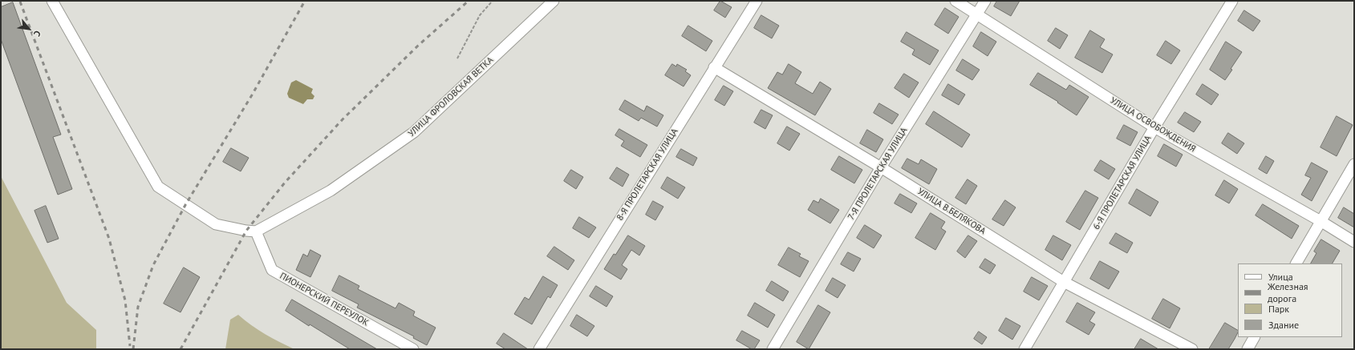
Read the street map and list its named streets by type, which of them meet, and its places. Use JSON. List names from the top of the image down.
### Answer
{
  "streets": {
    "street": [
      "УЛИЦА ФРОЛОВСКАЯ ВЕТКА",
      "УЛИЦА ОСВОБОЖДЕНИЯ",
      "7-Я ПРОЛЕТАРСКАЯ УЛИЦА",
      "8-Я ПРОЛЕТАРСКАЯ УЛИЦА",
      "6-Я ПРОЛЕТАРСКАЯ УЛИЦА",
      "УЛИЦА В.БЕЛЯКОВА",
      "ПИОНЕРСКИЙ ПЕРЕУЛОК"
    ]
  },
  "crossings": [
    ["УЛИЦА ФРОЛОВСКАЯ ВЕТКА", "ПИОНЕРСКИЙ ПЕРЕУЛОК"],
    ["УЛИЦА ОСВОБОЖДЕНИЯ", "7-Я ПРОЛЕТАРСКАЯ УЛИЦА"],
    ["УЛИЦА ОСВОБОЖДЕНИЯ", "6-Я ПРОЛЕТАРСКАЯ УЛИЦА"],
    ["7-Я ПРОЛЕТАРСКАЯ УЛИЦА", "УЛИЦА В.БЕЛЯКОВА"],
    ["8-Я ПРОЛЕТАРСКАЯ УЛИЦА", "УЛИЦА В.БЕЛЯКОВА"],
    ["6-Я ПРОЛЕТАРСКАЯ УЛИЦА", "УЛИЦА В.БЕЛЯКОВА"]
  ],
  "legend": [
    "Улица",
    "Железная дорога",
    "Парк",
    "Здание"
  ],
  "north": "bottom right"
}
